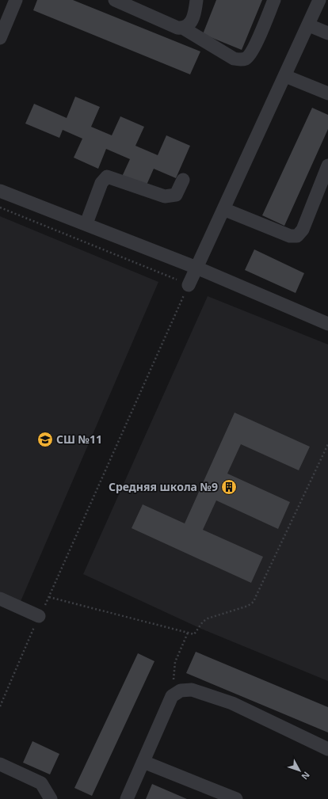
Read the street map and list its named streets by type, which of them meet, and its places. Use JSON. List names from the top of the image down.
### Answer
{
  "places": {
    "school or university": ["СШ №11"],
    "building": ["Средняя школа №9"]
  },
  "north": "bottom right"
}
